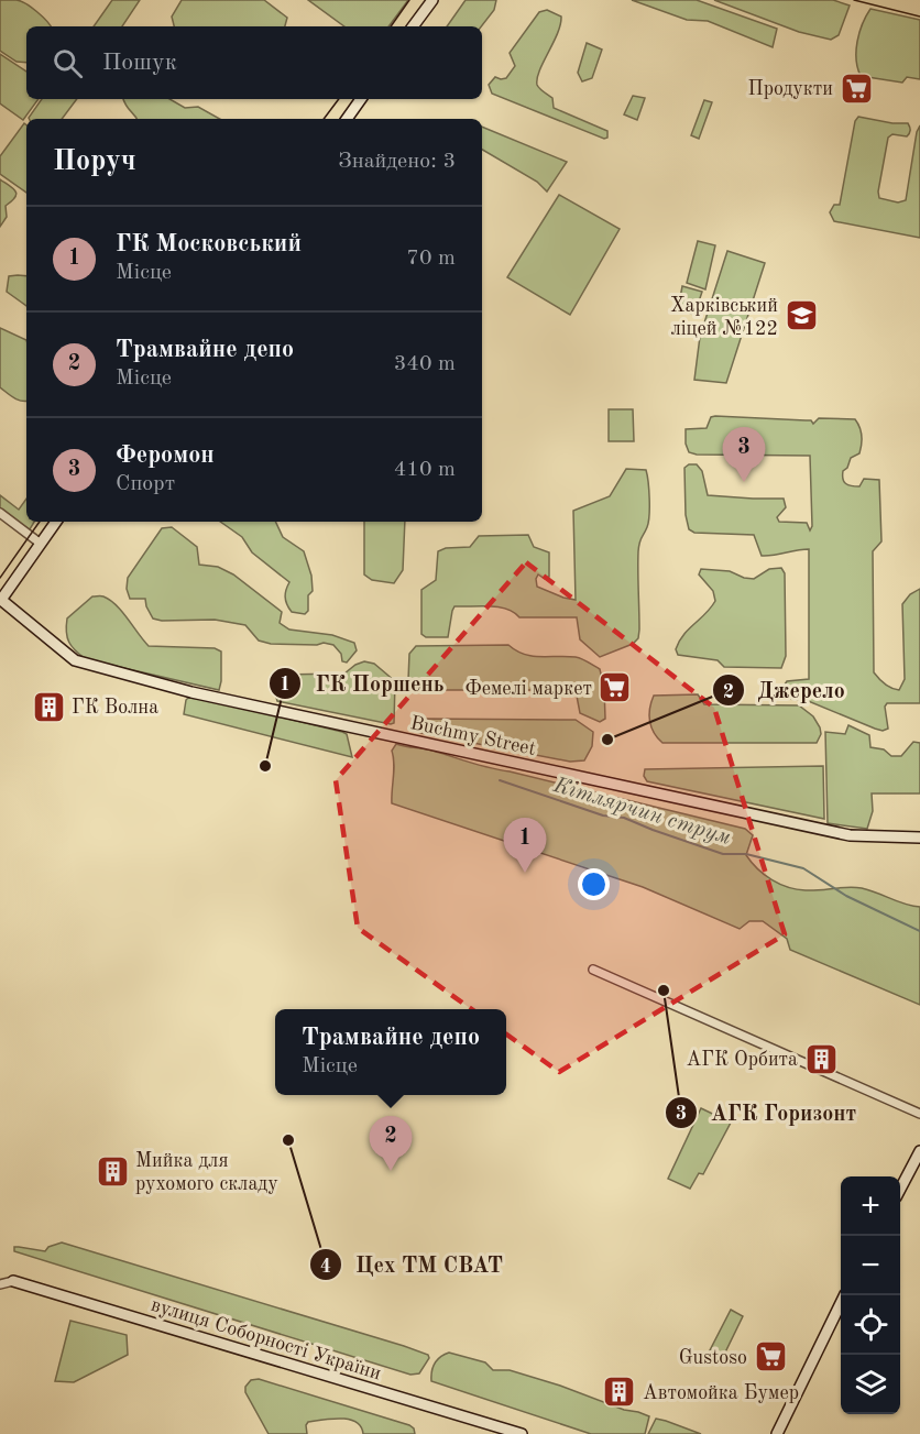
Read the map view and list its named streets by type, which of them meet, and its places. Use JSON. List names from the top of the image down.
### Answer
{
  "streets": {
    "street": ["Buchmy Street", "вулиця Соборності України"]
  },
  "water": ["Кітлярчин струм"],
  "places": {
    "supermarket": ["Продукти", "Фемелі маркет", "Gustoso"],
    "school or university": ["Харківський ліцей №122"],
    "building": [
      "ГК Волна",
      "АГК Орбита",
      "Мийка для рухомого складу",
      "Автомойка Бумер"
    ],
    "other": [
      "Джерело",
      "ГК Поршень",
      "АГК Горизонт",
      "Цех ТМ СВАТ"
    ]
  },
  "page": {
    "search": "Пошук",
    "heading": ["Поруч", "Знайдено: 3"],
    "list": [
      {
        "mark": "1",
        "name": "ГК Московський",
        "note": "Місце",
        "value": "70 m"
      },
      {
        "mark": "2",
        "name": "Трамвайне депо",
        "note": "Місце",
        "value": "340 m"
      },
      {
        "mark": "3",
        "name": "Феромон",
        "note": "Спорт",
        "value": "410 m"
      }
    ],
    "pins": ["3", "1", "2"],
    "popup": ["Трамвайне депо", "Місце"],
    "map_buttons": ["+", "−"]
  }
}
